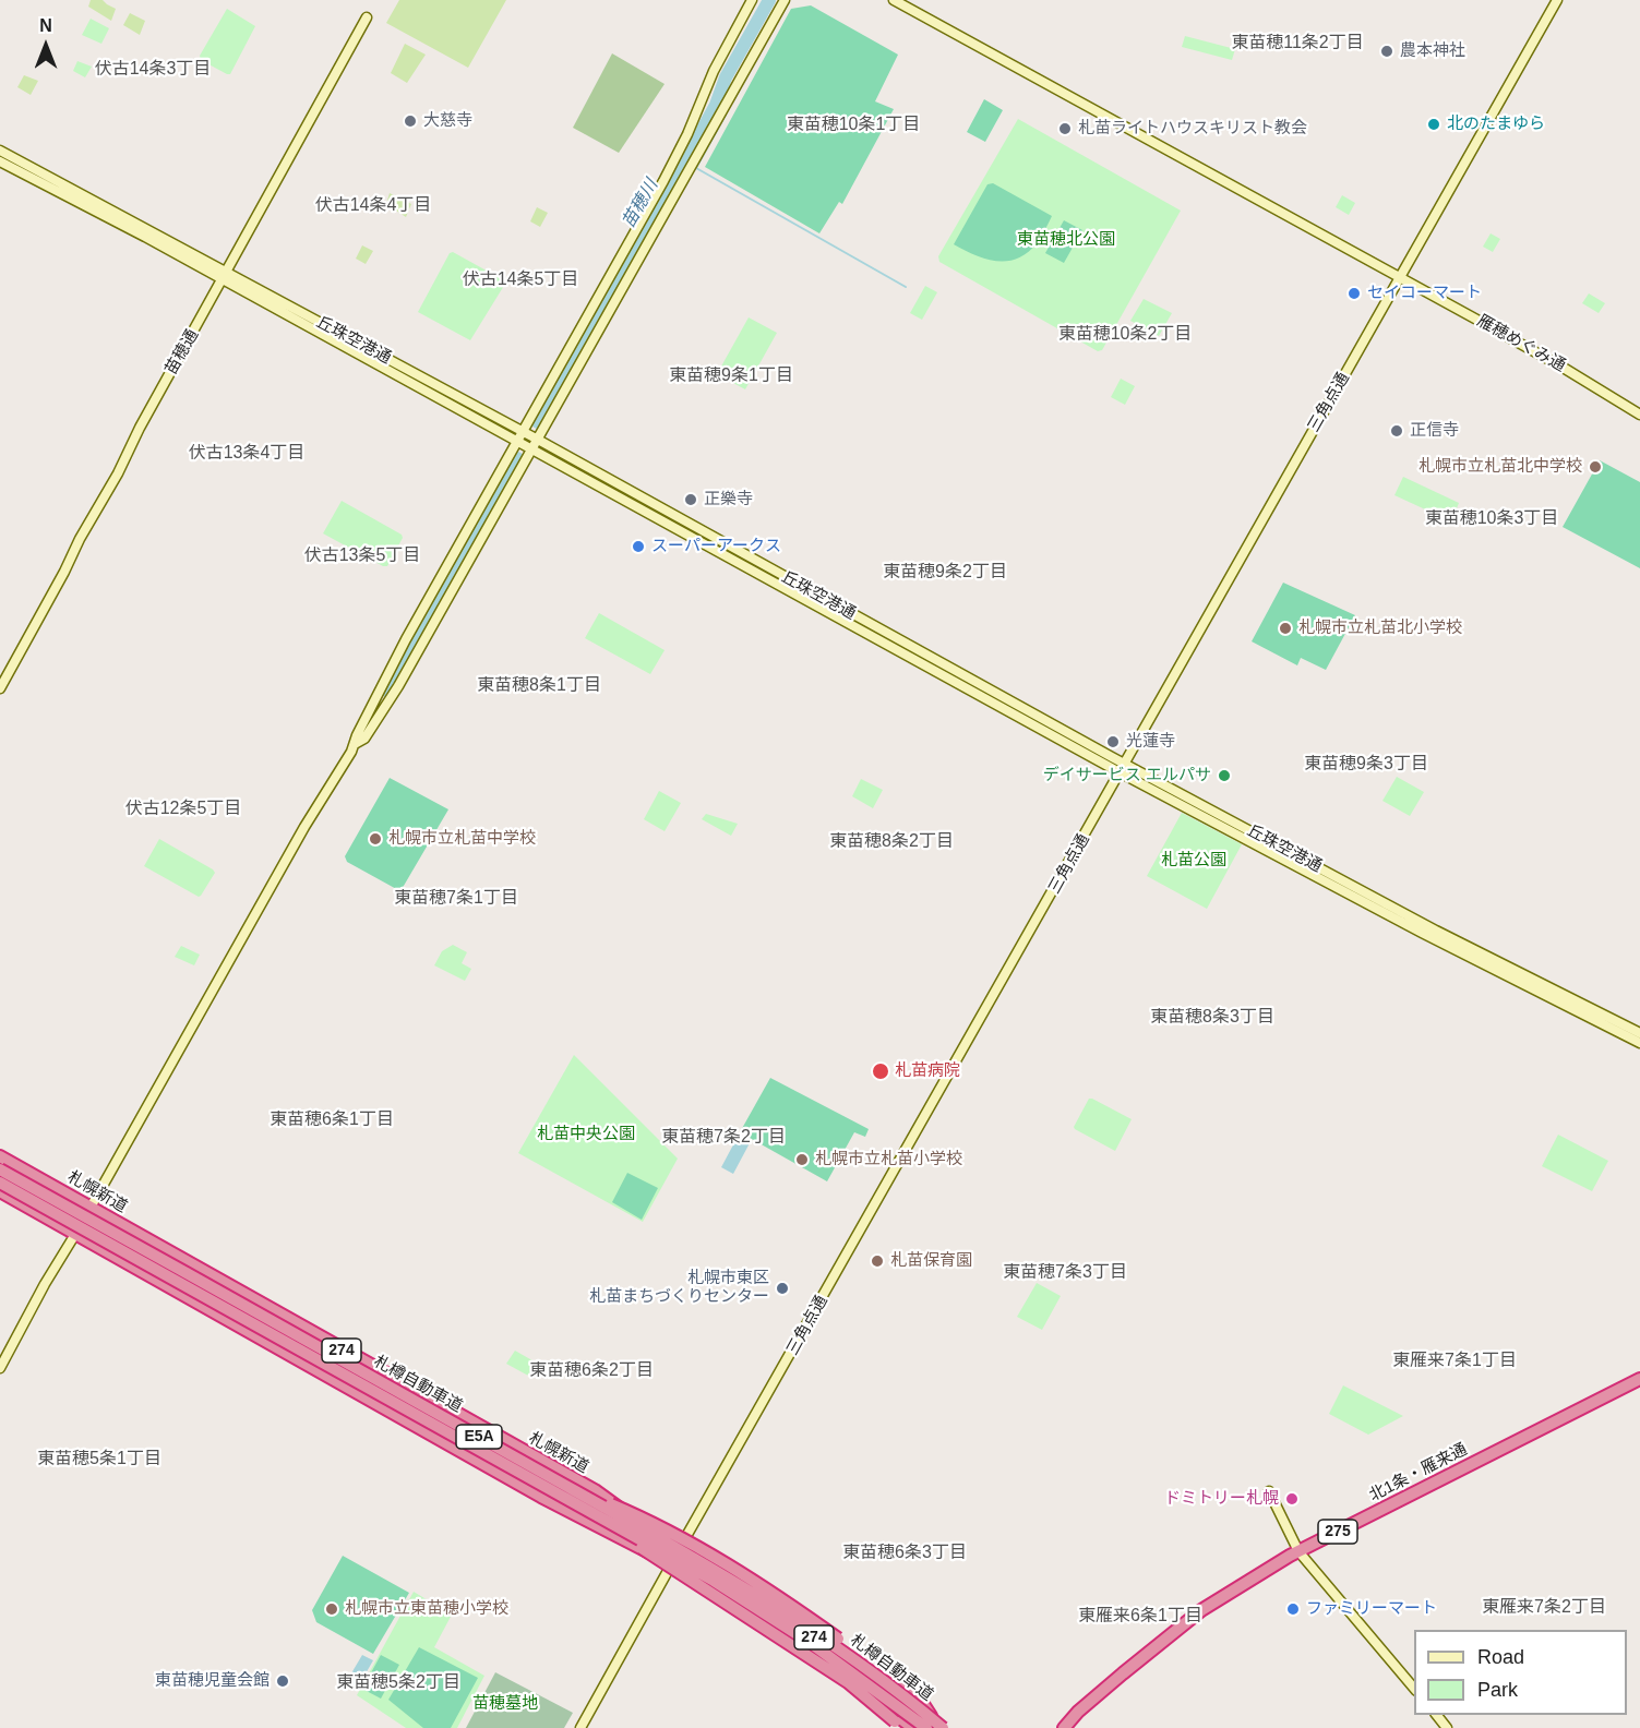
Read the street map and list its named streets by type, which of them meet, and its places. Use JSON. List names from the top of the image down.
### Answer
{
  "streets": {
    "highway": [
      "札幌新道",
      "274",
      "札樽自動車道",
      "E5A",
      "北1条・雁来通",
      "275"
    ],
    "street": [
      "丘珠空港通",
      "雁穂めぐみ通",
      "苗穂通",
      "三角点通"
    ]
  },
  "crossings": [
    ["丘珠空港通", "苗穂通"],
    ["丘珠空港通", "三角点通"],
    ["雁穂めぐみ通", "三角点通"],
    ["三角点通", "札幌新道"],
    ["三角点通", "274"],
    ["札幌新道", "札樽自動車道"]
  ],
  "districts": [
    "東苗穂11条2丁目",
    "伏古14条3丁目",
    "東苗穂10条1丁目",
    "伏古14条4丁目",
    "伏古14条5丁目",
    "東苗穂10条2丁目",
    "東苗穂9条1丁目",
    "伏古13条4丁目",
    "東苗穂10条3丁目",
    "伏古13条5丁目",
    "東苗穂9条2丁目",
    "東苗穂8条1丁目",
    "東苗穂9条3丁目",
    "伏古12条5丁目",
    "東苗穂8条2丁目",
    "東苗穂7条1丁目",
    "東苗穂8条3丁目",
    "東苗穂6条1丁目",
    "東苗穂7条2丁目",
    "東苗穂7条3丁目",
    "東雁来7条1丁目",
    "東苗穂6条2丁目",
    "東苗穂5条1丁目",
    "東苗穂6条3丁目",
    "東雁来7条2丁目",
    "東雁来6条1丁目",
    "東苗穂5条2丁目"
  ],
  "water": ["苗穂川"],
  "parks": [
    "東苗穂北公園",
    "札苗公園",
    "札苗中央公園",
    "苗穂墓地"
  ],
  "places": [
    "農本神社",
    "大慈寺",
    "北のたまゆら",
    "札苗ライトハウスキリスト教会",
    "セイコーマート",
    "正信寺",
    "札幌市立札苗北中学校",
    "正樂寺",
    "スーパーアークス",
    "札幌市立札苗北小学校",
    "光蓮寺",
    "デイサービス エルパサ",
    "札幌市立札苗中学校",
    "札苗病院",
    "札幌市立札苗小学校",
    "札苗保育園",
    "札幌市東区 札苗まちづくりセンター",
    "ドミトリー札幌",
    "札幌市立東苗穂小学校",
    "ファミリーマート",
    "東苗穂児童会館"
  ],
  "legend": ["Road", "Park"],
  "north": "top"
}
